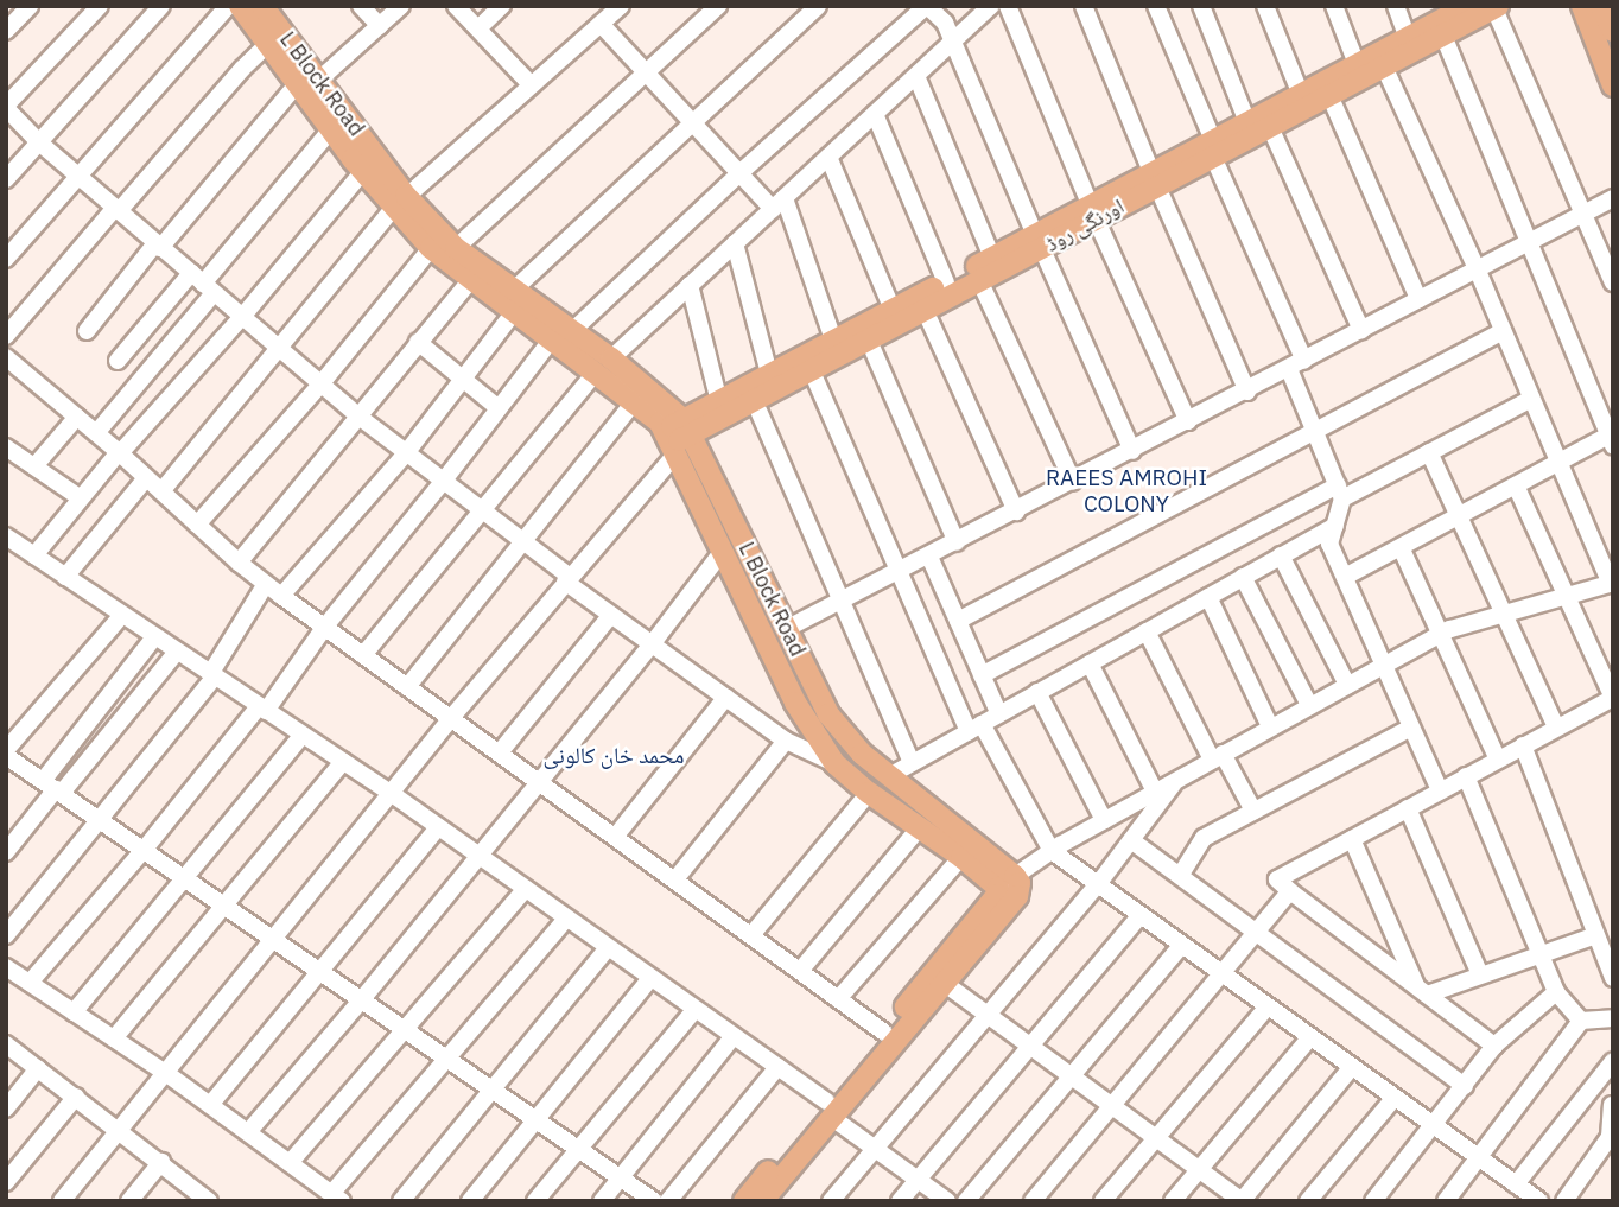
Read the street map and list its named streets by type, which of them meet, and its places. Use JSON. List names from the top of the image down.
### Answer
{
  "streets": {
    "main road": ["L Block Road", "اورنگی روڈ"]
  },
  "crossings": [
    ["L Block Road", "اورنگی روڈ"]
  ],
  "districts": ["RAEES AMROHI COLONY", "محمد خان کالونی"]
}
